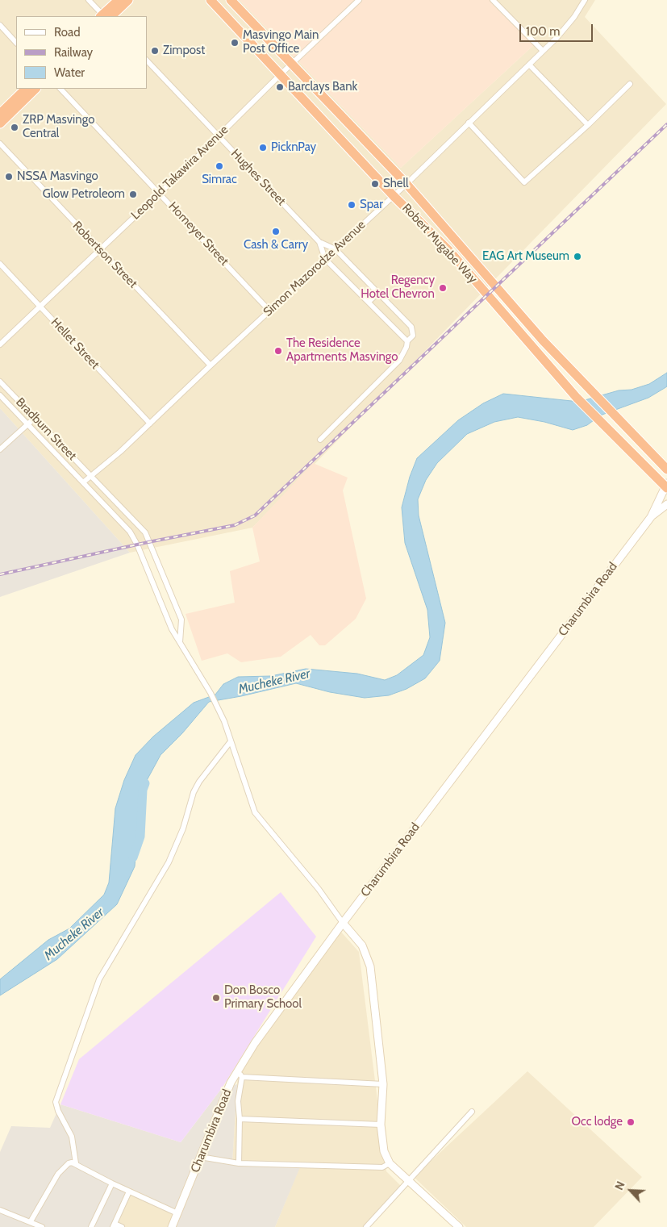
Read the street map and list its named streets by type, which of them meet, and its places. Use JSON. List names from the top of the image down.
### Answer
{
  "streets": {
    "highway": ["Robert Mugabe Way"],
    "street": [
      "Leopold Takawira Avenue",
      "Hughes Street",
      "Homeyer Street",
      "Robertson Street",
      "Simon Mazorodze Avenue",
      "Hellet Street",
      "Bradburn Street",
      "Charumbira Road"
    ]
  },
  "crossings": [
    ["Leopold Takawira Avenue", "Hughes Street"],
    ["Leopold Takawira Avenue", "Homeyer Street"],
    ["Leopold Takawira Avenue", "Robert Mugabe Way"],
    ["Leopold Takawira Avenue", "Robertson Street"],
    ["Leopold Takawira Avenue", "Hellet Street"],
    ["Homeyer Street", "Simon Mazorodze Avenue"],
    ["Robert Mugabe Way", "Simon Mazorodze Avenue"],
    ["Robert Mugabe Way", "Charumbira Road"],
    ["Robertson Street", "Simon Mazorodze Avenue"],
    ["Simon Mazorodze Avenue", "Hellet Street"],
    ["Simon Mazorodze Avenue", "Bradburn Street"],
    ["Bradburn Street", "Charumbira Road"]
  ],
  "water": ["Mucheke River"],
  "places": [
    "Masvingo Main Post Office",
    "Zimpost",
    "Barclays Bank",
    "ZRP Masvingo Central",
    "PicknPay",
    "Simrac",
    "NSSA Masvingo",
    "Shell",
    "Glow Petroleom",
    "Spar",
    "Cash & Carry",
    "EAG Art Museum",
    "Regency Hotel Chevron",
    "The Residence Apartments Masvingo",
    "Don Bosco Primary School",
    "Occ lodge"
  ],
  "legend": ["Road", "Railway", "Water"],
  "scale_bar": "100 m",
  "north": "top left"
}
